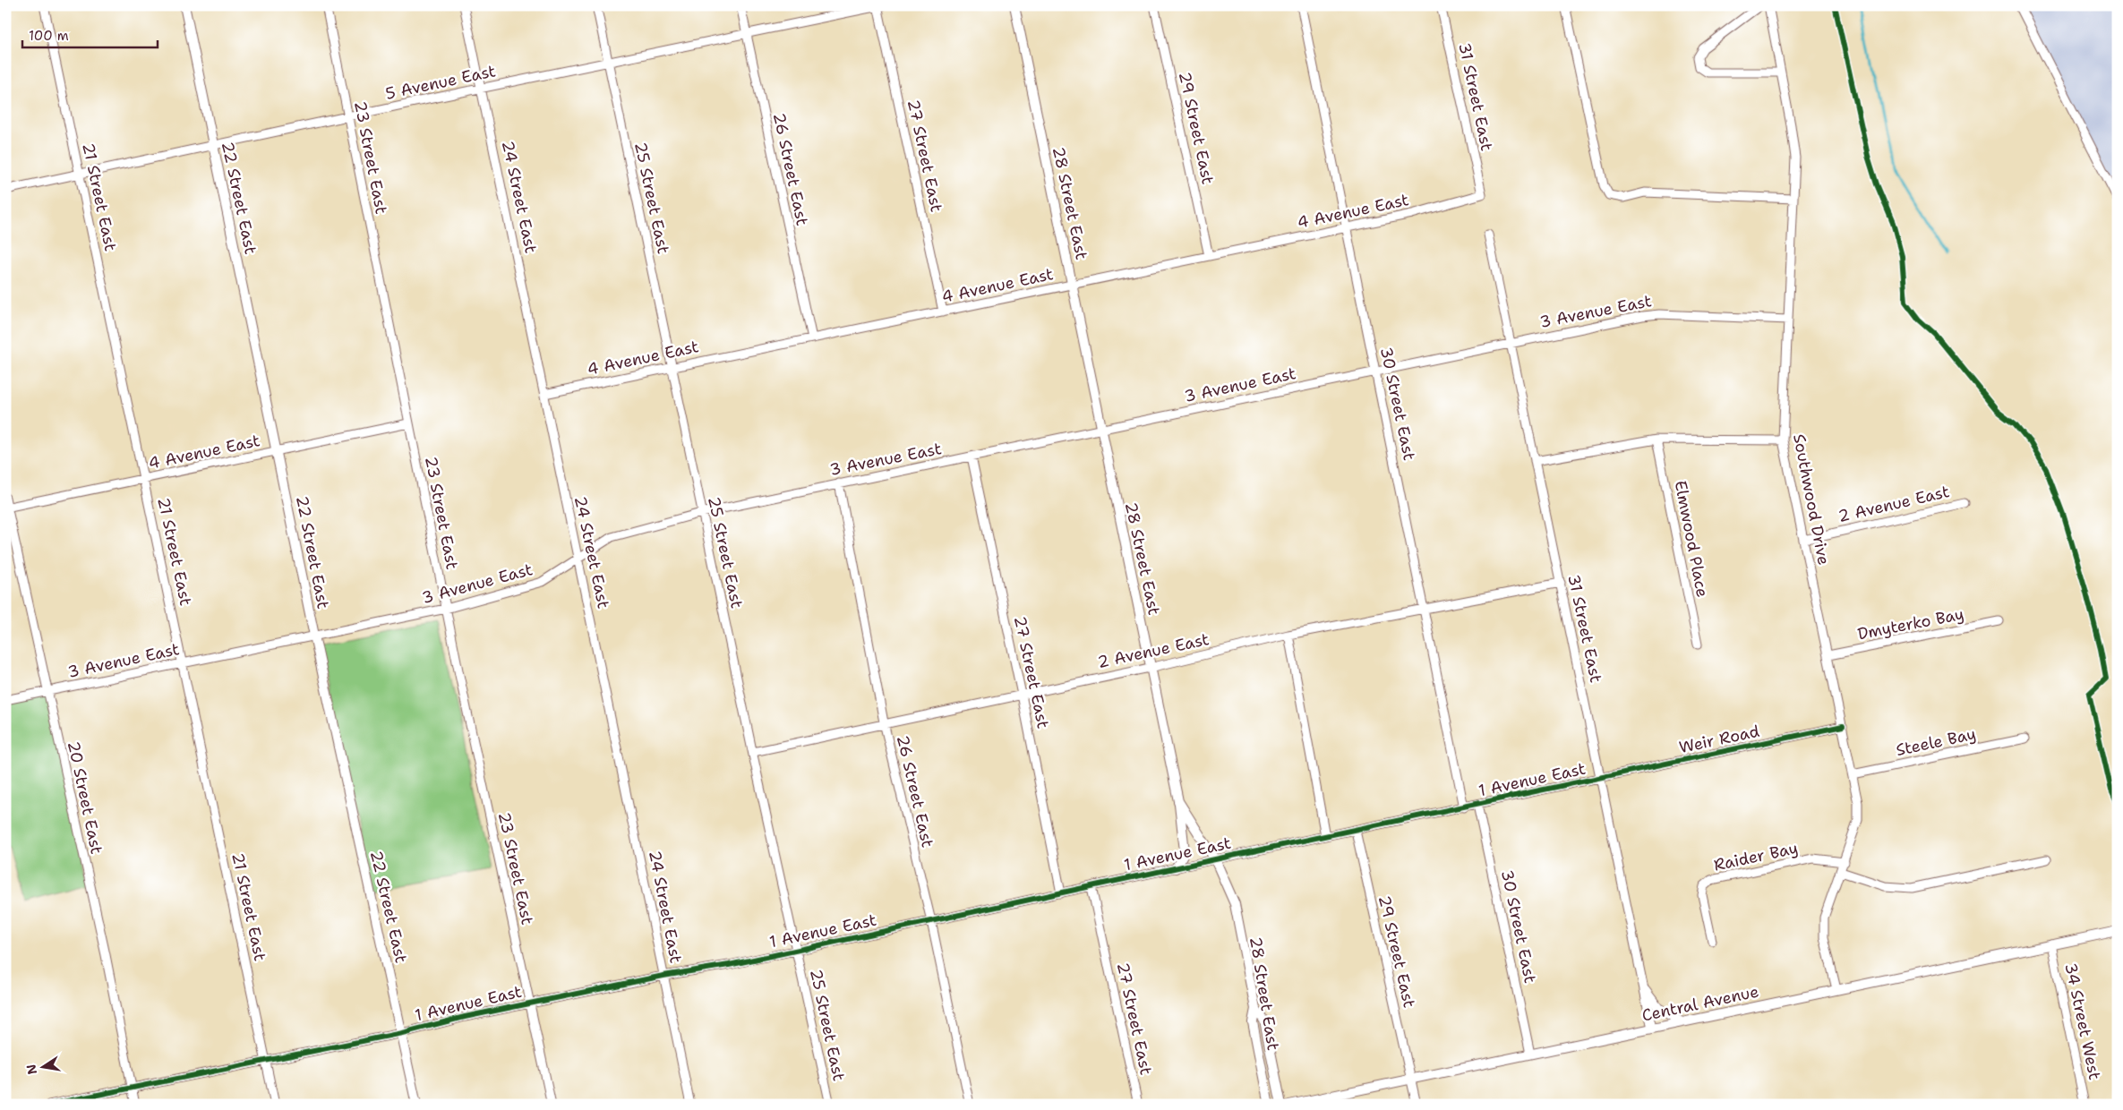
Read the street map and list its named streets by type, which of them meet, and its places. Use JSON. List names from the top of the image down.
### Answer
{
  "streets": {
    "street": [
      "5 Avenue East",
      "31 Street East",
      "29 Street East",
      "27 Street East",
      "23 Street East",
      "26 Street East",
      "21 Street East",
      "24 Street East",
      "22 Street East",
      "25 Street East",
      "28 Street East",
      "4 Avenue East",
      "3 Avenue East",
      "30 Street East",
      "Southwood Drive",
      "2 Avenue East",
      "Elmwood Place",
      "Dmyterko Bay",
      "Weir Road",
      "Steele Bay",
      "1 Avenue East",
      "20 Street East",
      "Raider Bay",
      "Central Avenue",
      "34 Street West"
    ]
  },
  "crossings": [
    ["5 Avenue East", "27 Street East"],
    ["5 Avenue East", "23 Street East"],
    ["5 Avenue East", "26 Street East"],
    ["5 Avenue East", "21 Street East"],
    ["5 Avenue East", "24 Street East"],
    ["5 Avenue East", "22 Street East"],
    ["5 Avenue East", "25 Street East"],
    ["31 Street East", "4 Avenue East"],
    ["31 Street East", "3 Avenue East"],
    ["31 Street East", "2 Avenue East"],
    ["31 Street East", "Weir Road"],
    ["31 Street East", "1 Avenue East"],
    ["31 Street East", "Central Avenue"],
    ["29 Street East", "4 Avenue East"],
    ["29 Street East", "1 Avenue East"],
    ["29 Street East", "Central Avenue"],
    ["27 Street East", "4 Avenue East"],
    ["27 Street East", "3 Avenue East"],
    ["27 Street East", "2 Avenue East"],
    ["27 Street East", "1 Avenue East"],
    ["23 Street East", "4 Avenue East"],
    ["23 Street East", "3 Avenue East"],
    ["23 Street East", "1 Avenue East"],
    ["26 Street East", "4 Avenue East"],
    ["26 Street East", "3 Avenue East"],
    ["26 Street East", "2 Avenue East"],
    ["26 Street East", "1 Avenue East"],
    ["21 Street East", "4 Avenue East"],
    ["21 Street East", "3 Avenue East"],
    ["21 Street East", "1 Avenue East"],
    ["24 Street East", "4 Avenue East"],
    ["24 Street East", "3 Avenue East"],
    ["24 Street East", "1 Avenue East"],
    ["22 Street East", "4 Avenue East"],
    ["22 Street East", "3 Avenue East"],
    ["22 Street East", "1 Avenue East"],
    ["25 Street East", "4 Avenue East"],
    ["25 Street East", "3 Avenue East"],
    ["25 Street East", "2 Avenue East"],
    ["25 Street East", "1 Avenue East"],
    ["28 Street East", "4 Avenue East"],
    ["28 Street East", "3 Avenue East"],
    ["28 Street East", "2 Avenue East"],
    ["28 Street East", "1 Avenue East"],
    ["4 Avenue East", "30 Street East"],
    ["4 Avenue East", "20 Street East"],
    ["3 Avenue East", "30 Street East"],
    ["3 Avenue East", "Southwood Drive"],
    ["3 Avenue East", "20 Street East"],
    ["30 Street East", "2 Avenue East"],
    ["30 Street East", "1 Avenue East"],
    ["30 Street East", "Central Avenue"],
    ["Southwood Drive", "2 Avenue East"],
    ["Southwood Drive", "Dmyterko Bay"],
    ["Southwood Drive", "Weir Road"],
    ["Southwood Drive", "Steele Bay"],
    ["Southwood Drive", "Raider Bay"],
    ["Southwood Drive", "Central Avenue"],
    ["Weir Road", "1 Avenue East"],
    ["1 Avenue East", "20 Street East"],
    ["Central Avenue", "34 Street West"]
  ],
  "scale_bar": "100 m",
  "north": "left"
}
